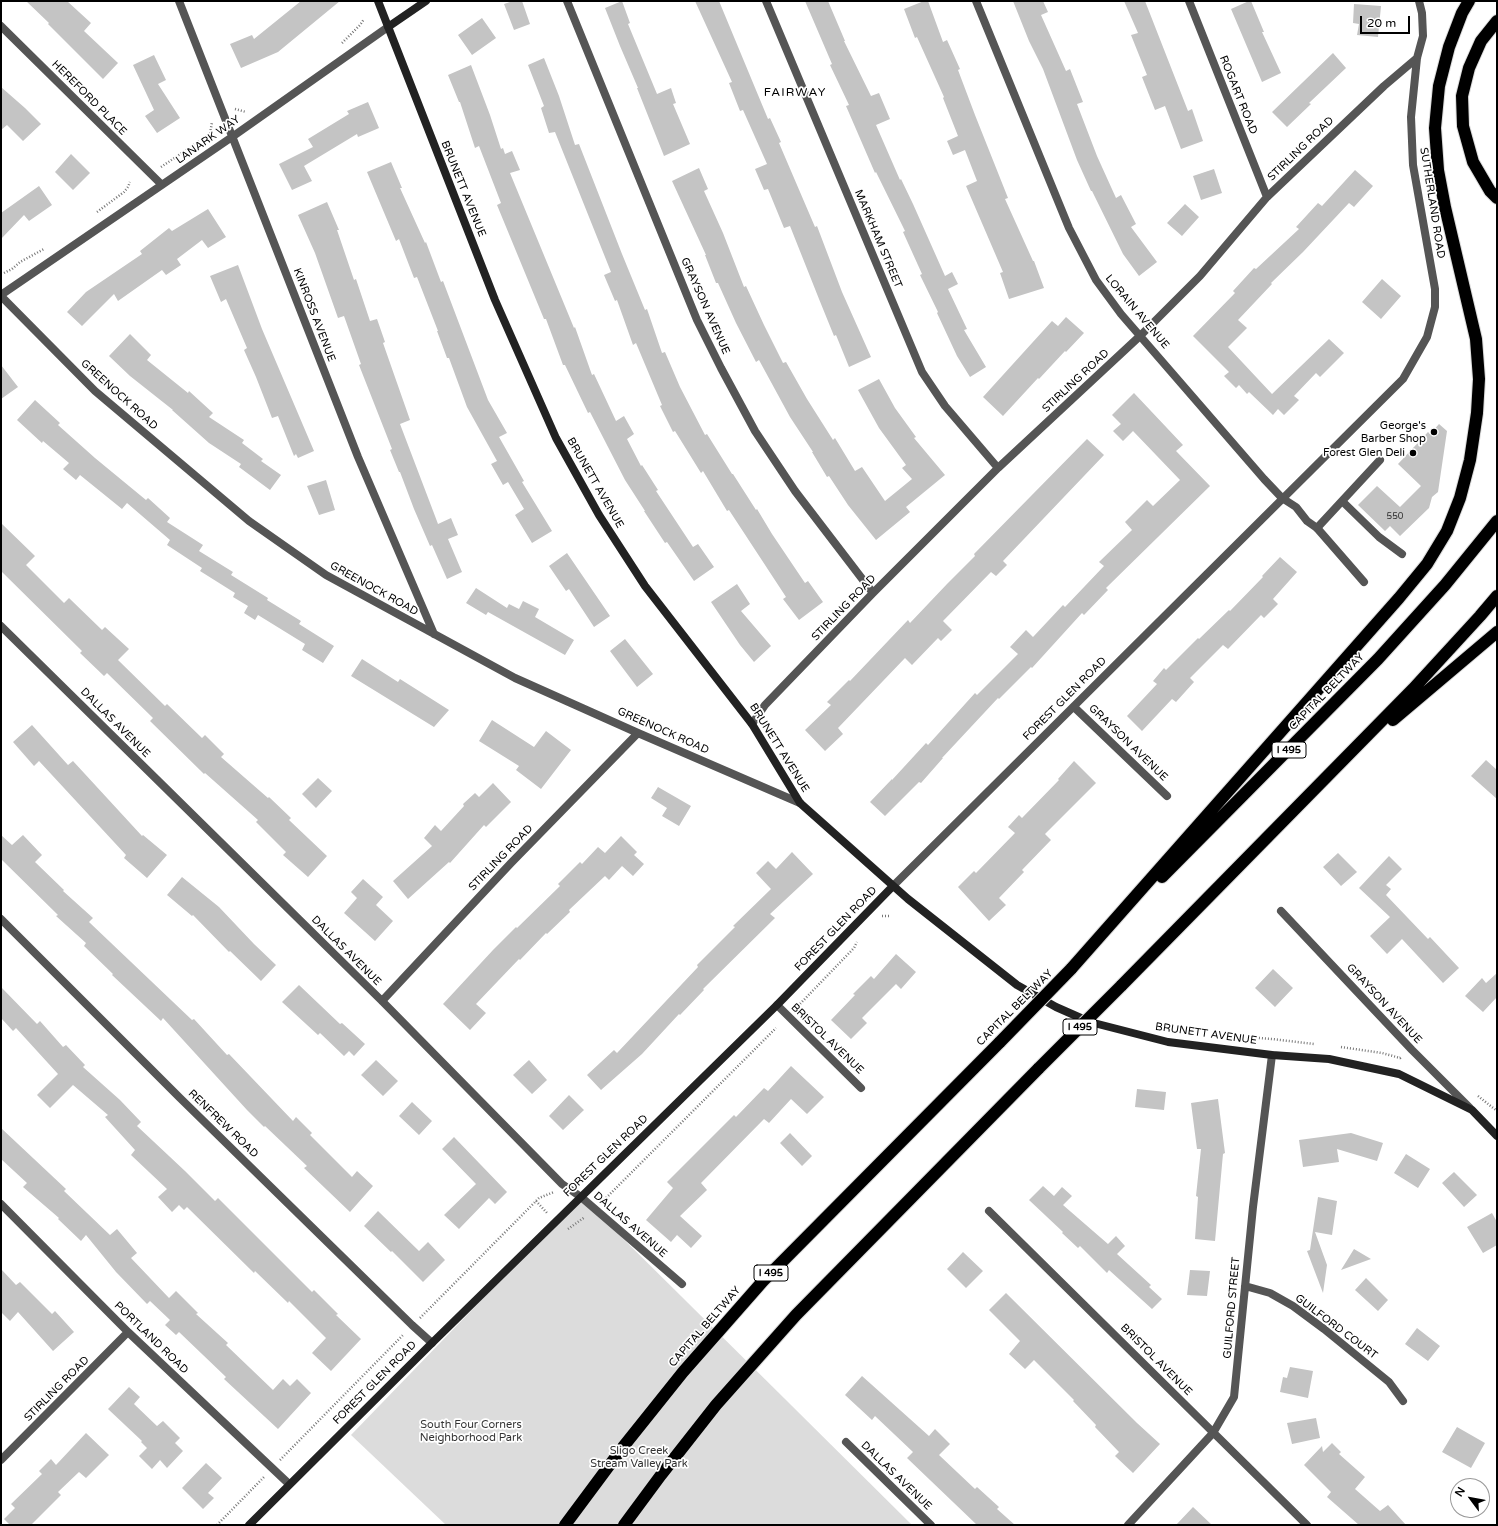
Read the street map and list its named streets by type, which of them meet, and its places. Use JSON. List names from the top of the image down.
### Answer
{
  "streets": {
    "highway": ["CAPITAL BELTWAY", "I 495"],
    "street": [
      "ROGART ROAD",
      "HEREFORD PLACE",
      "LANARK WAY",
      "STIRLING ROAD",
      "BRUNETT AVENUE",
      "SUTHERLAND ROAD",
      "MARKHAM STREET",
      "GRAYSON AVENUE",
      "LORAIN AVENUE",
      "KINROSS AVENUE",
      "GREENOCK ROAD",
      "FOREST GLEN ROAD",
      "DALLAS AVENUE",
      "BRISTOL AVENUE",
      "RENFREW ROAD",
      "GUILFORD STREET",
      "GUILFORD COURT",
      "PORTLAND ROAD"
    ]
  },
  "crossings": [
    ["ROGART ROAD", "STIRLING ROAD"],
    ["HEREFORD PLACE", "LANARK WAY"],
    ["LANARK WAY", "BRUNETT AVENUE"],
    ["LANARK WAY", "KINROSS AVENUE"],
    ["LANARK WAY", "GREENOCK ROAD"],
    ["STIRLING ROAD", "BRUNETT AVENUE"],
    ["STIRLING ROAD", "SUTHERLAND ROAD"],
    ["STIRLING ROAD", "MARKHAM STREET"],
    ["STIRLING ROAD", "GRAYSON AVENUE"],
    ["STIRLING ROAD", "LORAIN AVENUE"],
    ["STIRLING ROAD", "GREENOCK ROAD"],
    ["STIRLING ROAD", "DALLAS AVENUE"],
    ["STIRLING ROAD", "PORTLAND ROAD"],
    ["BRUNETT AVENUE", "GRAYSON AVENUE"],
    ["BRUNETT AVENUE", "GREENOCK ROAD"],
    ["BRUNETT AVENUE", "FOREST GLEN ROAD"],
    ["BRUNETT AVENUE", "GUILFORD STREET"],
    ["SUTHERLAND ROAD", "FOREST GLEN ROAD"],
    ["GRAYSON AVENUE", "FOREST GLEN ROAD"],
    ["LORAIN AVENUE", "FOREST GLEN ROAD"],
    ["KINROSS AVENUE", "GREENOCK ROAD"],
    ["FOREST GLEN ROAD", "DALLAS AVENUE"],
    ["FOREST GLEN ROAD", "BRISTOL AVENUE"],
    ["FOREST GLEN ROAD", "RENFREW ROAD"],
    ["FOREST GLEN ROAD", "PORTLAND ROAD"],
    ["BRISTOL AVENUE", "GUILFORD STREET"],
    ["GUILFORD STREET", "GUILFORD COURT"]
  ],
  "districts": ["FAIRWAY"],
  "parks": ["South Four Corners Neighborhood Park", "Sligo Creek Stream Valley Park"],
  "places": ["George's Barber Shop", "Forest Glen Deli"],
  "house_numbers": ["550"],
  "scale_bar": "20 m",
  "north": "top left"
}
